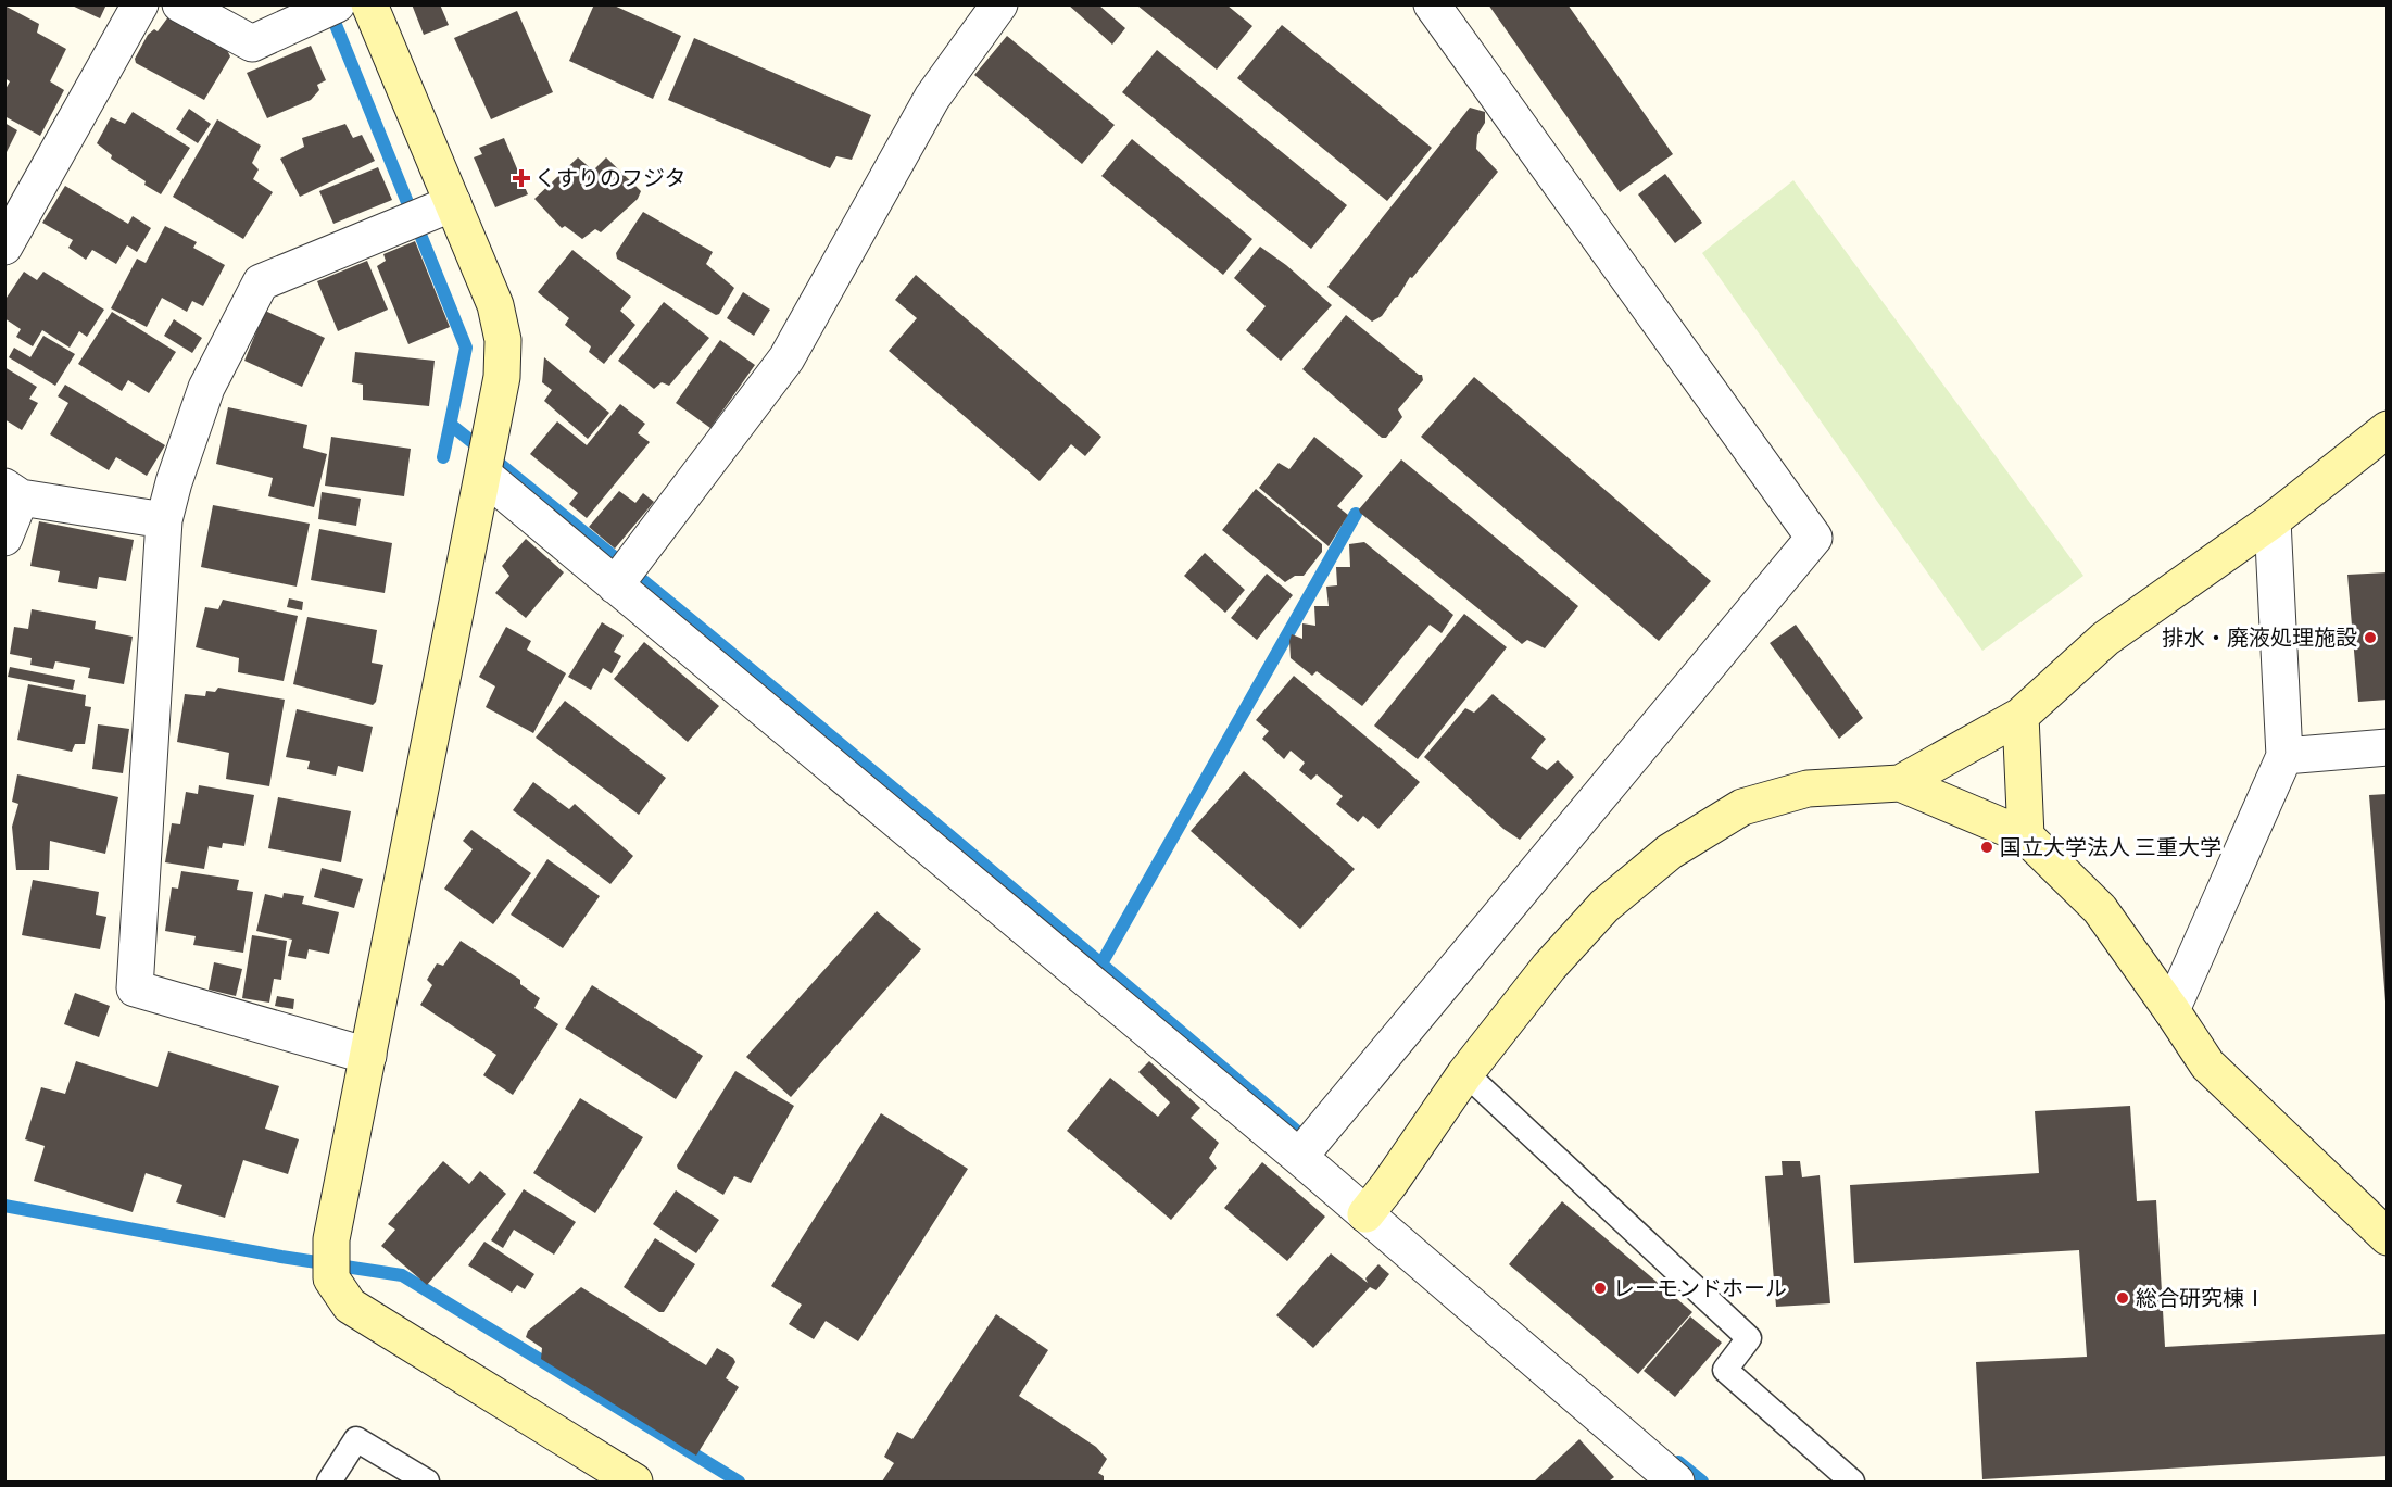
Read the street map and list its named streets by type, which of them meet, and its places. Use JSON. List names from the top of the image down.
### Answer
{
  "places": {
    "health": ["くすりのフジタ"],
    "other": [
      "排水・廃液処理施設",
      "国立大学法人 三重大学",
      "レーモンドホール",
      "総合研究棟Ⅰ"
    ]
  }
}
